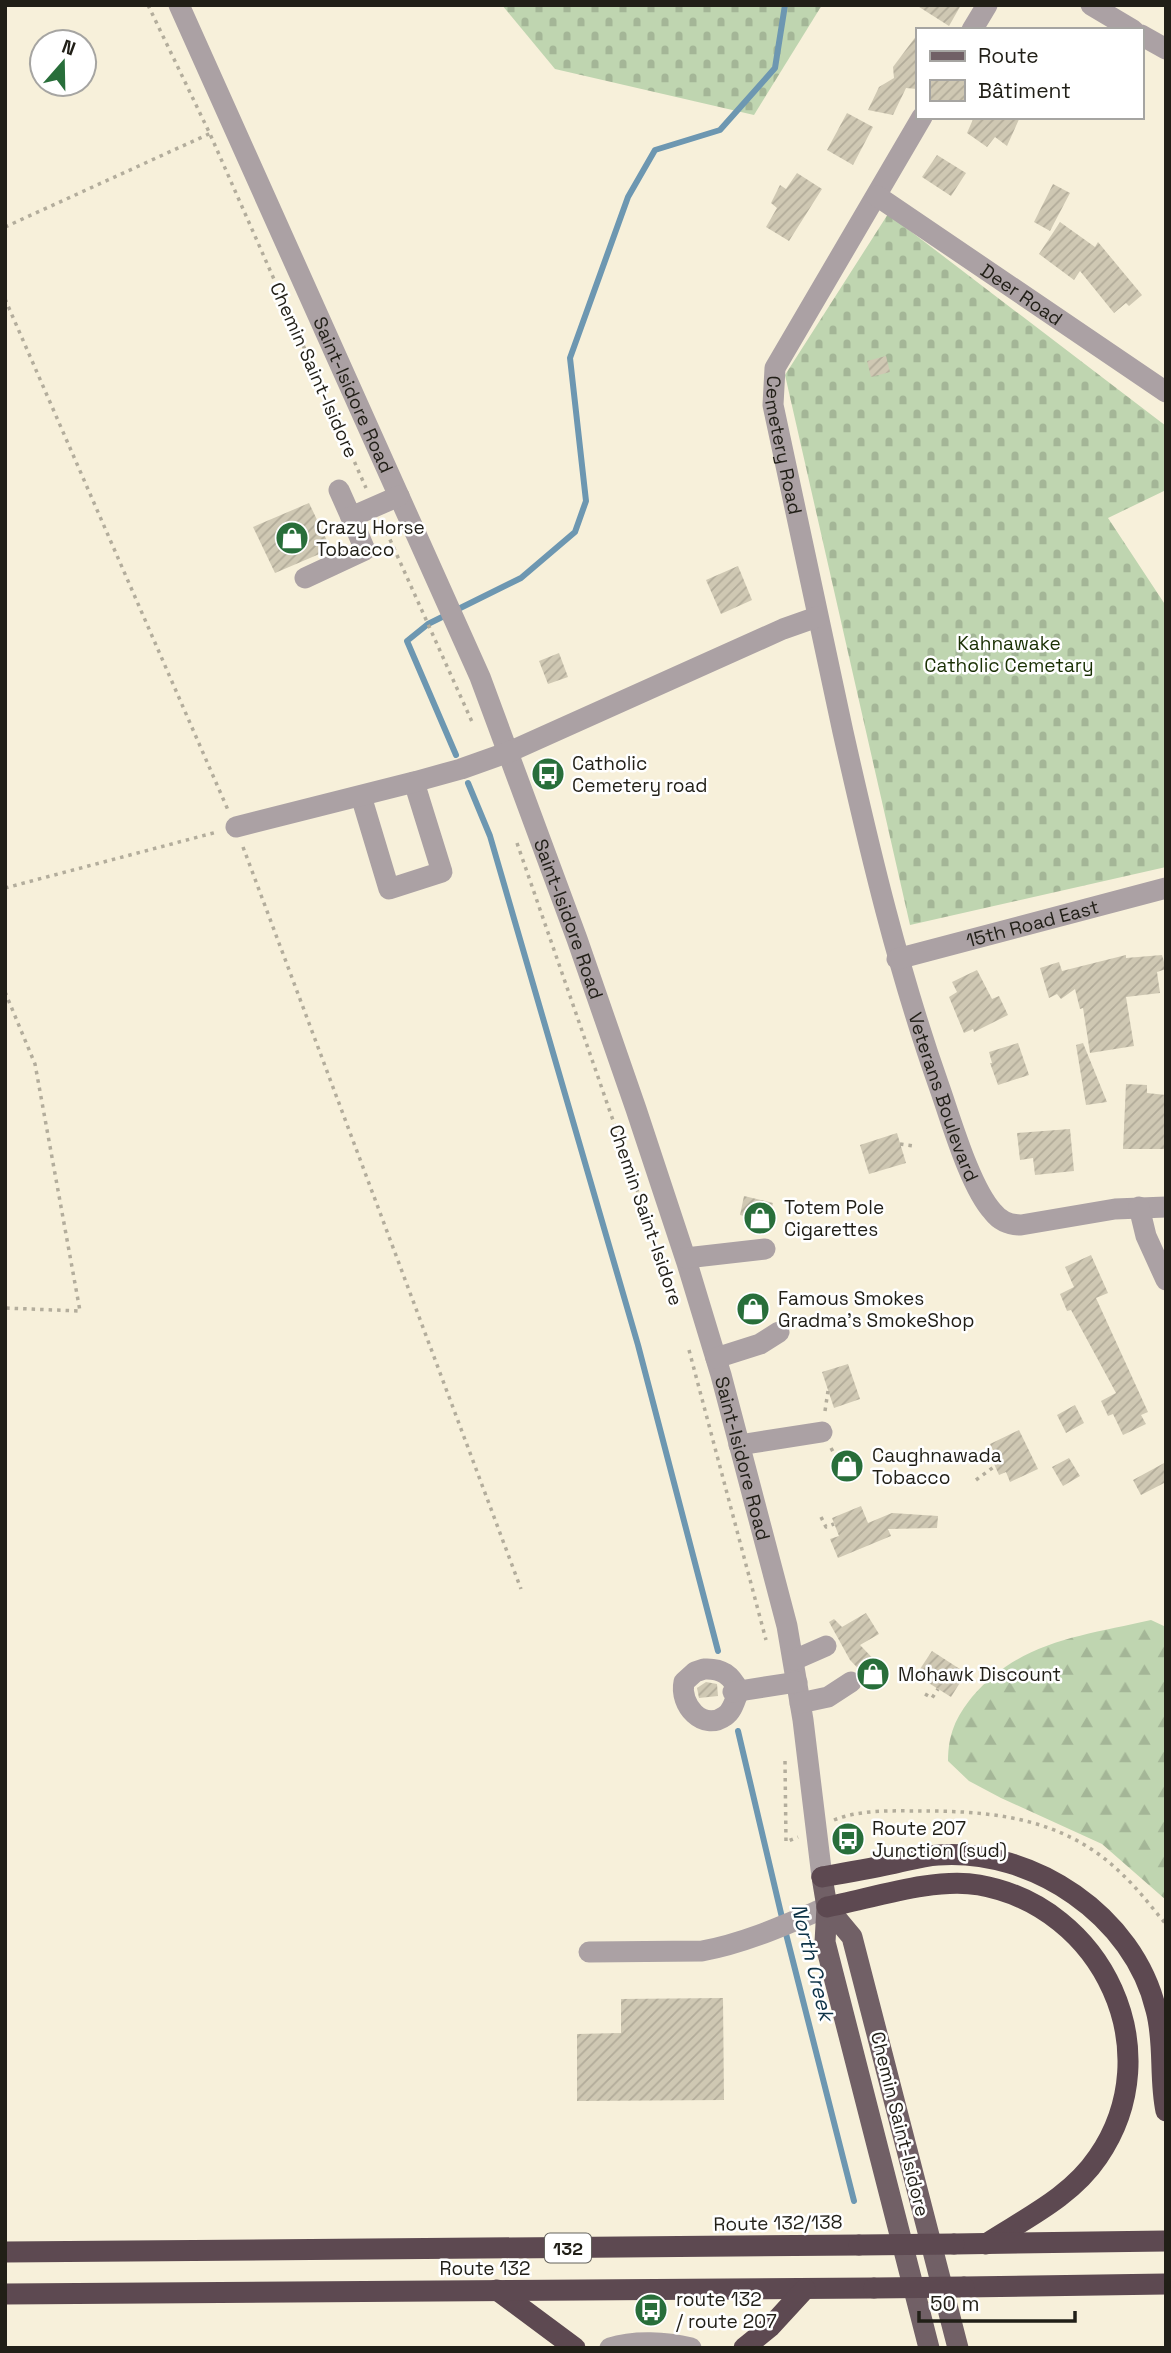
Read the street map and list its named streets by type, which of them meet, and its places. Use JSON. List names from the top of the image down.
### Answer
{
  "streets": {
    "highway": ["Route 132/138", "132", "Route 132"],
    "main road": ["Chemin Saint-Isidore"],
    "street": [
      "Deer Road",
      "Saint-Isidore Road",
      "Cemetery Road",
      "15th Road East",
      "Veterans Boulevard"
    ]
  },
  "crossings": [
    ["Deer Road", "Cemetery Road"],
    ["Chemin Saint-Isidore", "Saint-Isidore Road"],
    ["Cemetery Road", "Veterans Boulevard"],
    ["15th Road East", "Veterans Boulevard"]
  ],
  "water": ["North Creek"],
  "parks": ["Kahnawake Catholic Cemetary"],
  "places": {
    "shop": [
      "Crazy Horse Tobacco",
      "Totem Pole Cigarettes",
      "Famous Smokes Gradma's SmokeShop",
      "Caughnawada Tobacco",
      "Mohawk Discount"
    ],
    "bus stop": ["Catholic Cemetery road", "Route 207 Junction (sud)", "route 132 / route 207"]
  },
  "legend": ["Route", "Bâtiment"],
  "scale_bar": "50 m",
  "north": "top"
}
